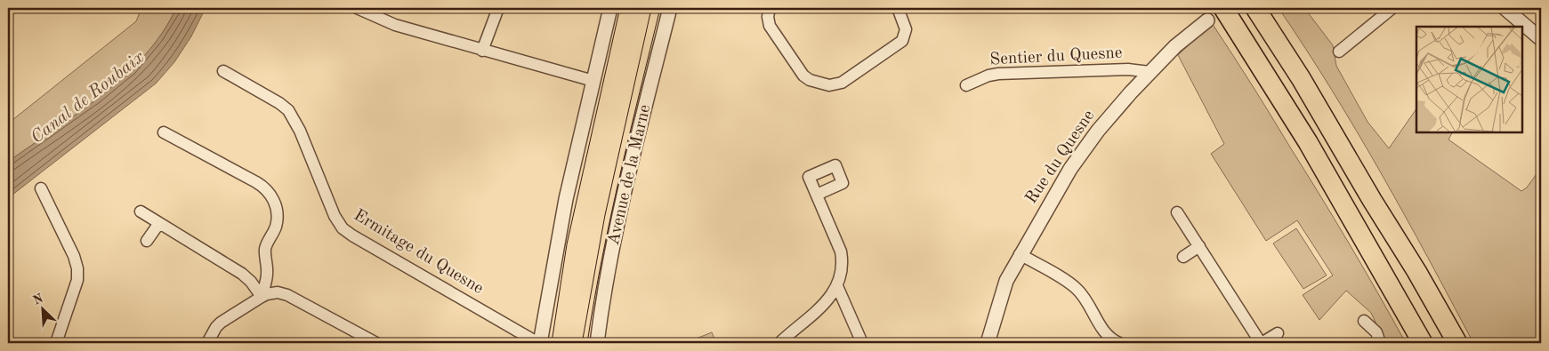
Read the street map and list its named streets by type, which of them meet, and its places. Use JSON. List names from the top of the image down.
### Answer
{
  "streets": {
    "main road": ["Avenue de la Marne"],
    "street": ["Sentier du Quesne", "Rue du Quesne", "Ermitage du Quesne"]
  },
  "crossings": [
    ["Sentier du Quesne", "Rue du Quesne"]
  ],
  "water": ["Canal de Roubaix"],
  "north": "top left"
}
